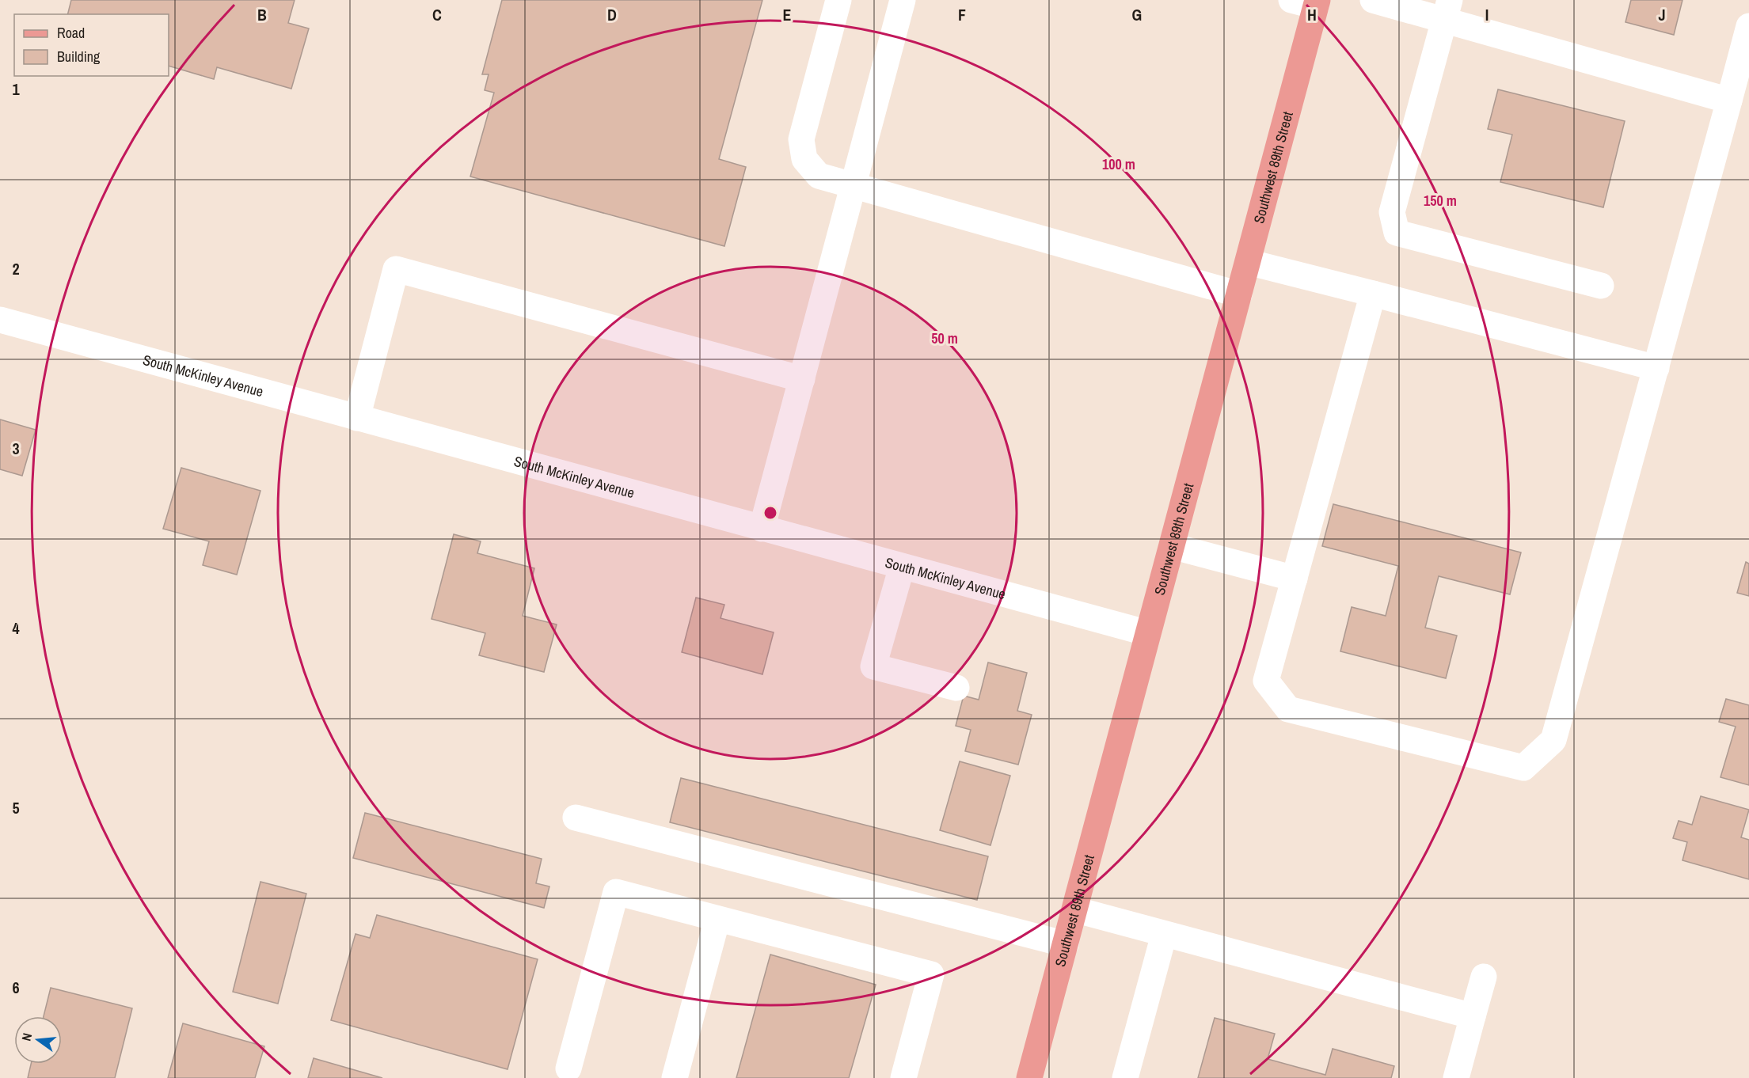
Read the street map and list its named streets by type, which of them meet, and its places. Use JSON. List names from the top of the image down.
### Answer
{
  "streets": {
    "main road": ["Southwest 89th Street"],
    "street": ["South McKinley Avenue"]
  },
  "crossings": [
    ["Southwest 89th Street", "South McKinley Avenue"]
  ],
  "legend": ["Road", "Building"],
  "north": "left",
  "grid": {
    "columns": [
      "B",
      "C",
      "D",
      "E",
      "F",
      "G",
      "H",
      "I",
      "J"
    ],
    "rows": [
      "1",
      "2",
      "3",
      "4",
      "5",
      "6"
    ]
  },
  "rings": ["100 m", "150 m", "50 m"]
}
